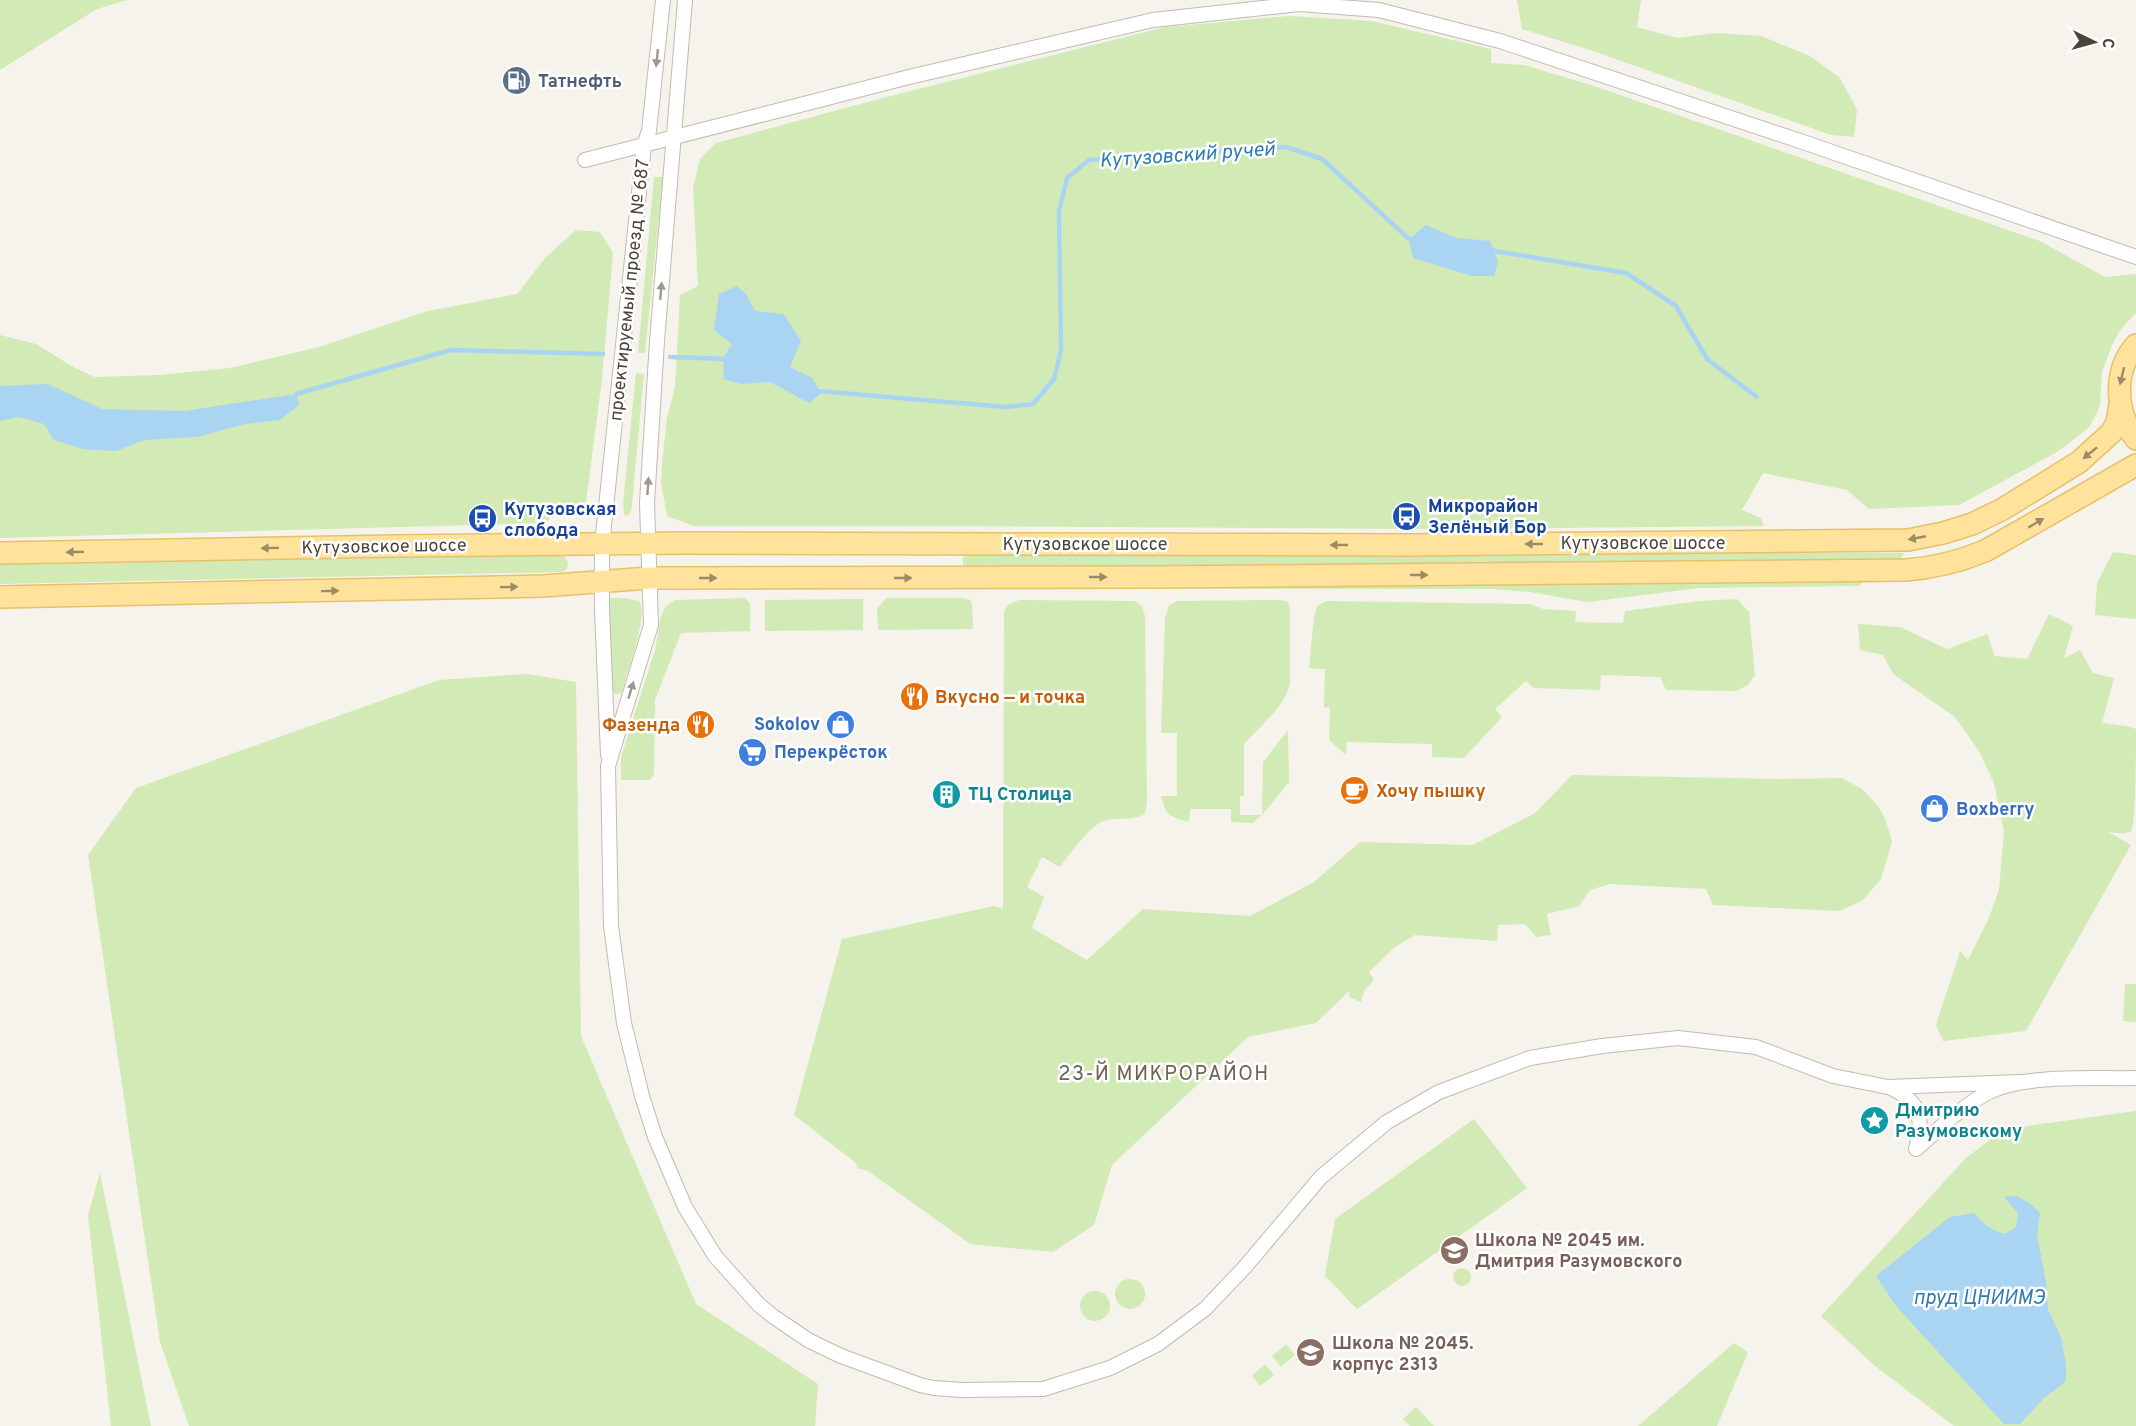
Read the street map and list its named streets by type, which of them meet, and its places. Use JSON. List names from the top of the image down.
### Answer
{
  "streets": {
    "main road": ["Кутузовское шоссе"],
    "street": ["проектируемый проезд № 687"]
  },
  "crossings": [
    ["проектируемый проезд № 687", "Кутузовское шоссе"]
  ],
  "districts": ["23-Й МИКРОРАЙОН"],
  "water": ["Кутузовский ручей", "пруд ЦНИИМЭ"],
  "places": {
    "fuel station": ["Татнефть"],
    "bus stop": ["Микрорайон Зелёный Бор", "Кутузовская слобода"],
    "restaurant": ["Вкусно — и точка", "Фазенда"],
    "shop": ["Sokolov", "Boxberry"],
    "supermarket": ["Перекрёсток"],
    "cafe": ["Хочу пышку"],
    "building": ["ТЦ Столица"],
    "place": ["Дмитрию Разумовскому"],
    "school or university": ["Школа № 2045 им. Дмитрия Разумовского", "Школа № 2045. корпус 2313"]
  },
  "north": "right"
}
